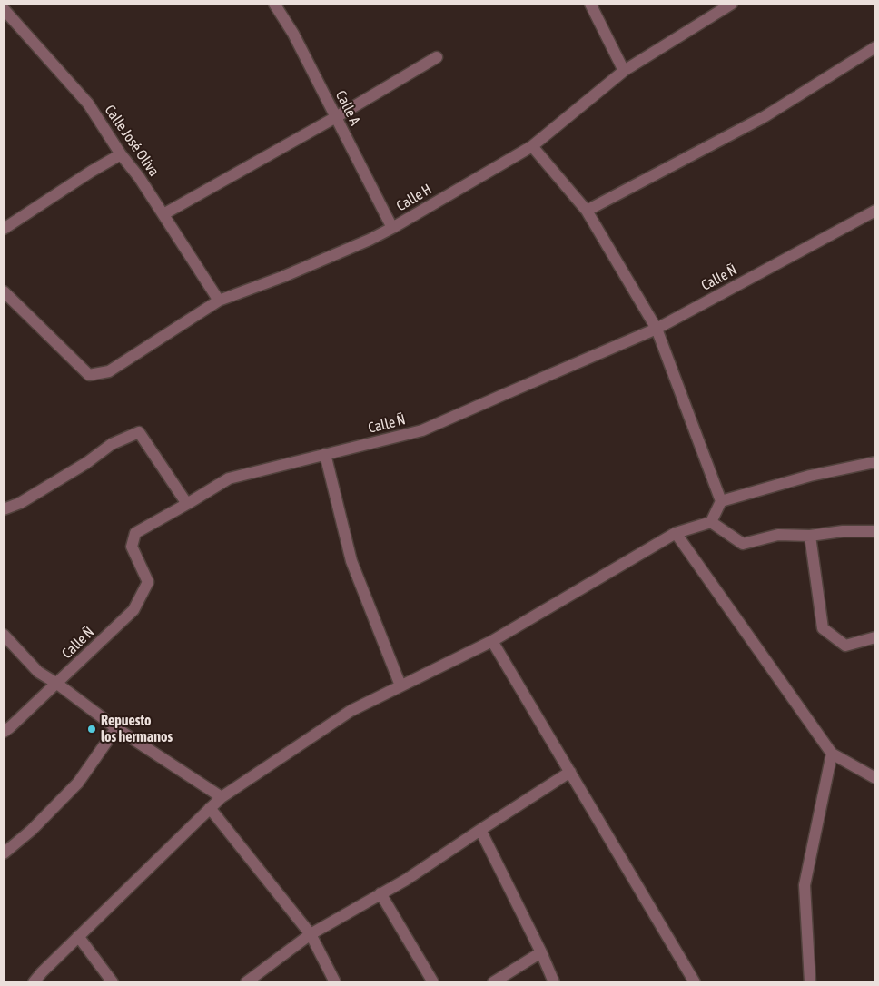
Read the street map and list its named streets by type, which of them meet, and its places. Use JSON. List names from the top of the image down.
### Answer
{
  "streets": {
    "street": [
      "Calle A",
      "Calle José Oliva",
      "Calle H",
      "Calle Ñ"
    ]
  },
  "crossings": [
    ["Calle A", "Calle H"],
    ["Calle José Oliva", "Calle H"]
  ],
  "places": ["Repuesto los hermanos"]
}
